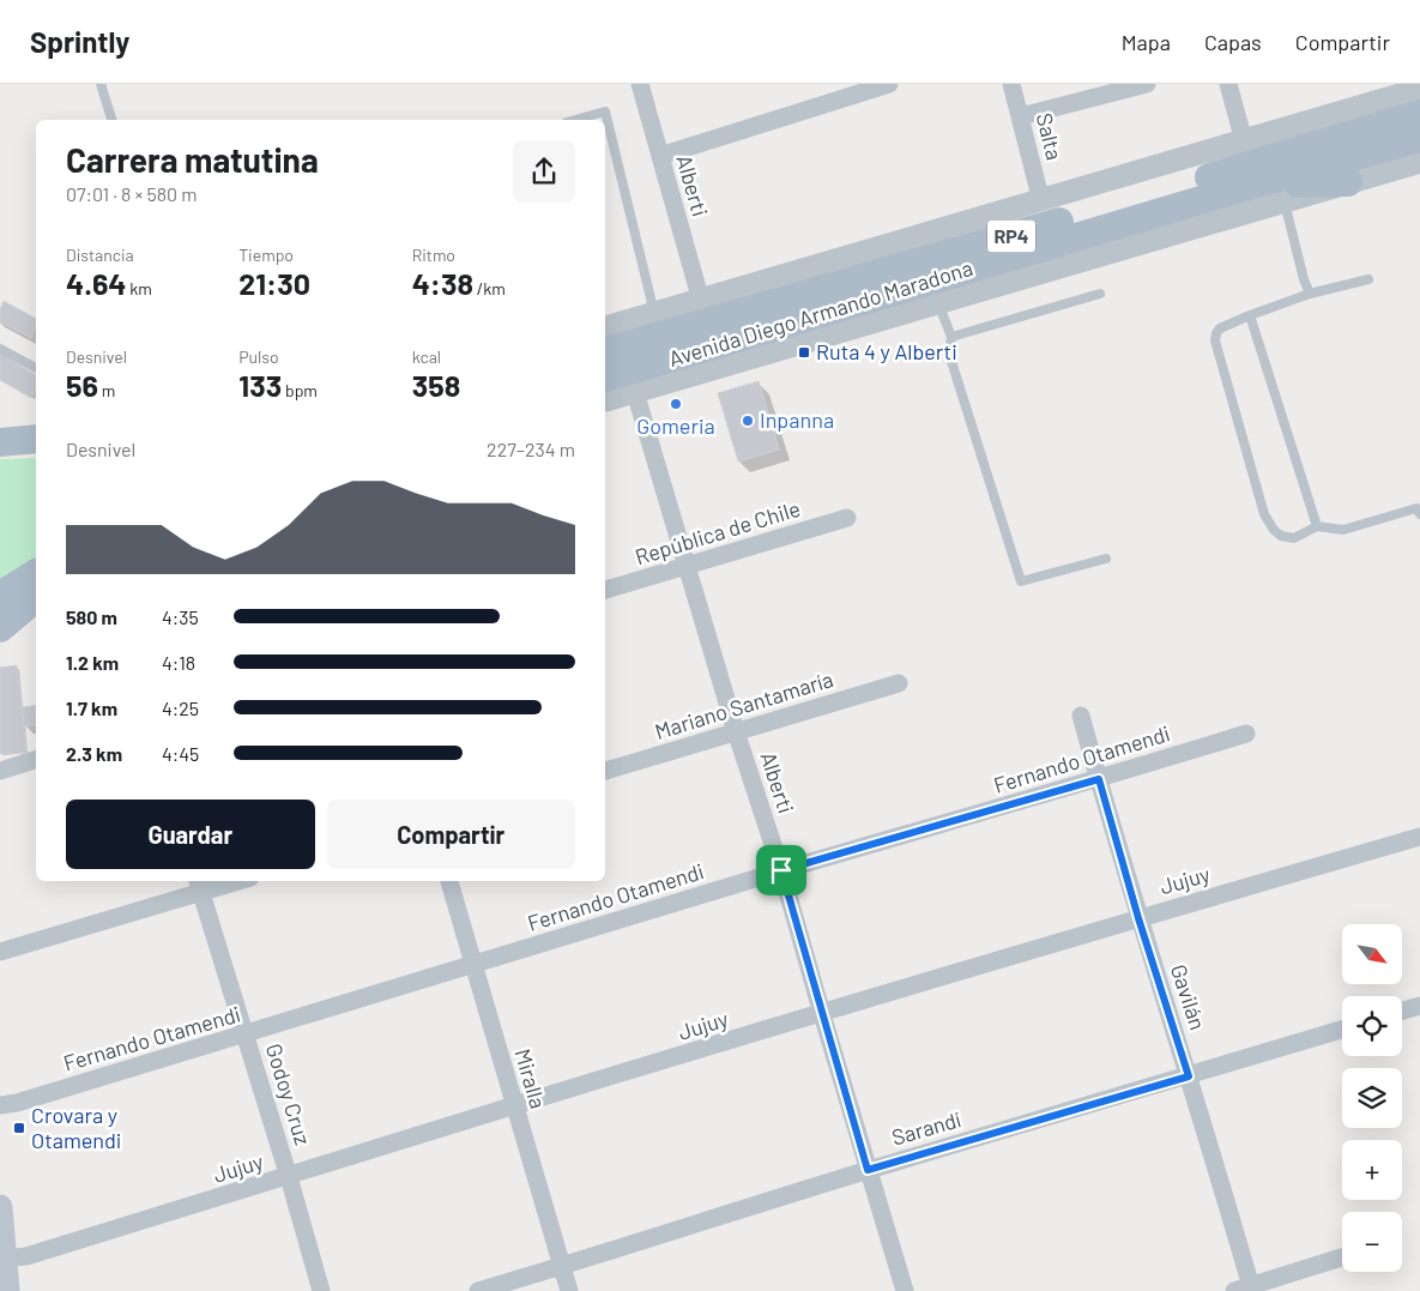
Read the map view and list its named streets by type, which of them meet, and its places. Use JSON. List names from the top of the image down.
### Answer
{
  "streets": {
    "main road": ["RP4", "Avenida Diego Armando Maradona"],
    "street": [
      "Salta",
      "Alberti",
      "República de Chile",
      "Mariano Santamaría",
      "Fernando Otamendi",
      "Jujuy",
      "Gavilán",
      "Miralla",
      "Godoy Cruz",
      "Sarandí"
    ]
  },
  "crossings": [
    ["Alberti", "Avenida Diego Armando Maradona"],
    ["Alberti", "República de Chile"],
    ["Alberti", "Mariano Santamaría"],
    ["Alberti", "Fernando Otamendi"],
    ["Alberti", "Jujuy"],
    ["Alberti", "Sarandí"],
    ["Fernando Otamendi", "Gavilán"],
    ["Fernando Otamendi", "Miralla"],
    ["Fernando Otamendi", "Godoy Cruz"],
    ["Jujuy", "Gavilán"],
    ["Jujuy", "Miralla"],
    ["Jujuy", "Godoy Cruz"],
    ["Gavilán", "Sarandí"],
    ["Miralla", "Sarandí"]
  ],
  "places": {
    "transit": ["Ruta 4 y Alberti", "Crovara y Otamendi"],
    "other": ["Gomeria", "Inpanna"]
  },
  "north": "bottom right",
  "page": {
    "header": "Sprintly",
    "nav": ["Mapa", "Capas", "Compartir"],
    "heading": ["Carrera matutina", "07:01 · 8 × 580 m"],
    "stats": [
      ["Distancia", "4.64 km"],
      ["Tiempo", "21:30"],
      ["Ritmo", "4:38 /km"],
      ["Desnivel", "56 m"],
      ["Pulso", "133 bpm"],
      ["kcal", "358"]
    ],
    "chart": ["Desnivel", "227–234 m"],
    "list": [
      {
        "name": "580 m",
        "note": "4:35"
      },
      {
        "name": "1.2 km",
        "note": "4:18"
      },
      {
        "name": "1.7 km",
        "note": "4:25"
      },
      {
        "name": "2.3 km",
        "note": "4:45"
      }
    ],
    "buttons": ["Guardar", "Compartir"],
    "map_buttons": ["+", "−"]
  }
}
